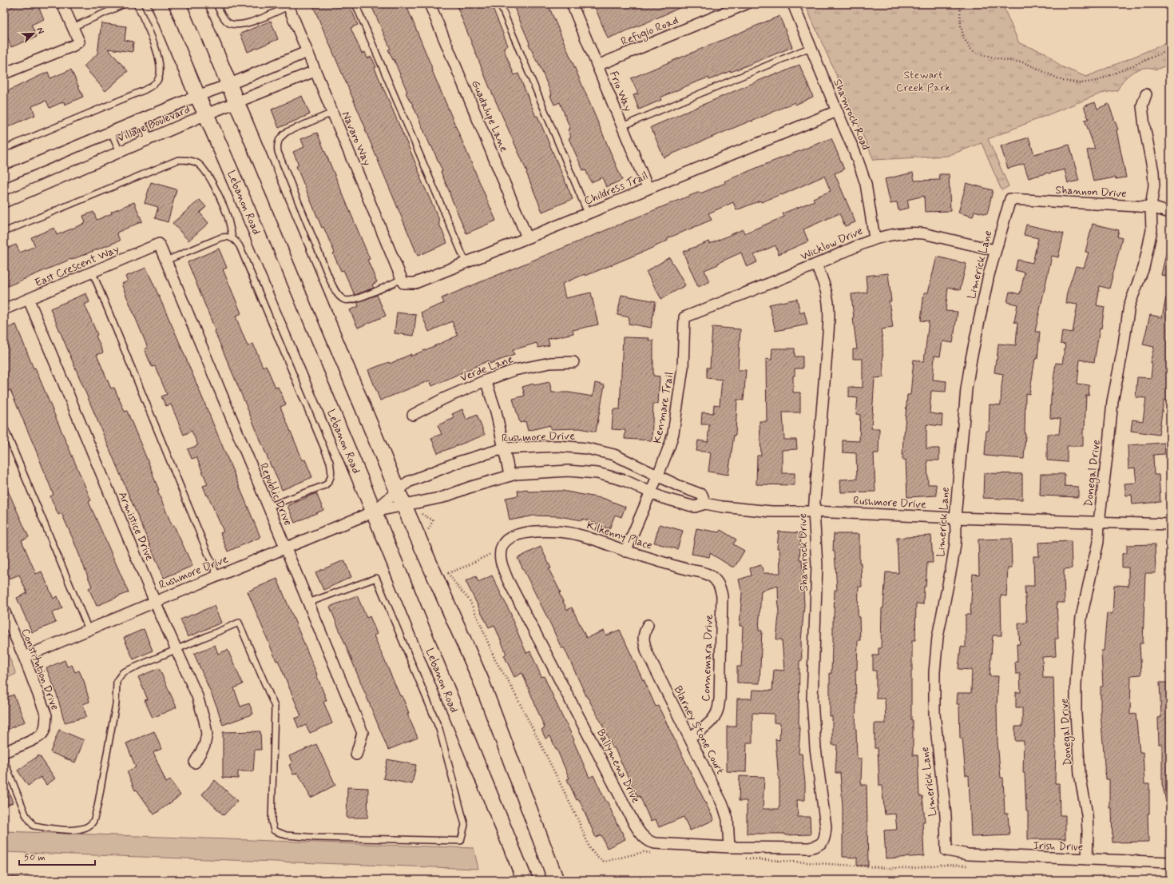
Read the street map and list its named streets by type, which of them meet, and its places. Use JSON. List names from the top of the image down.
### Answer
{
  "streets": {
    "main road": ["Lebanon Road"],
    "street": [
      "Refugio Road",
      "Frio Way",
      "Shamrock Road",
      "Guadalupe Lane",
      "Village Boulevard",
      "Navaro Way",
      "Childress Trail",
      "Shannon Drive",
      "Wicklow Drive",
      "Limerick Lane",
      "East Crescent Way",
      "Verde Lane",
      "Kenmare Trail",
      "Rushmore Drive",
      "Donegal Drive",
      "Republic Drive",
      "Armistice Drive",
      "Kilkenny Place",
      "Shamrock Drive",
      "Connemara Drive",
      "Constitution Drive",
      "Blarney Stone Court",
      "Ballymena Drive",
      "Irish Drive"
    ]
  },
  "crossings": [
    ["Refugio Road", "Frio Way"],
    ["Frio Way", "Childress Trail"],
    ["Shamrock Road", "Childress Trail"],
    ["Shamrock Road", "Wicklow Drive"],
    ["Guadalupe Lane", "Childress Trail"],
    ["Village Boulevard", "Navaro Way"],
    ["Village Boulevard", "Lebanon Road"],
    ["Navaro Way", "Childress Trail"],
    ["Shannon Drive", "Limerick Lane"],
    ["Shannon Drive", "Donegal Drive"],
    ["Lebanon Road", "Rushmore Drive"],
    ["Wicklow Drive", "Limerick Lane"],
    ["Wicklow Drive", "Kenmare Trail"],
    ["Wicklow Drive", "Shamrock Drive"],
    ["Limerick Lane", "Rushmore Drive"],
    ["Limerick Lane", "Irish Drive"],
    ["East Crescent Way", "Republic Drive"],
    ["East Crescent Way", "Armistice Drive"],
    ["Kenmare Trail", "Rushmore Drive"],
    ["Kenmare Trail", "Kilkenny Place"],
    ["Rushmore Drive", "Donegal Drive"],
    ["Rushmore Drive", "Republic Drive"],
    ["Rushmore Drive", "Armistice Drive"],
    ["Rushmore Drive", "Shamrock Drive"],
    ["Rushmore Drive", "Constitution Drive"],
    ["Donegal Drive", "Irish Drive"],
    ["Kilkenny Place", "Connemara Drive"],
    ["Kilkenny Place", "Ballymena Drive"],
    ["Shamrock Drive", "Ballymena Drive"],
    ["Connemara Drive", "Blarney Stone Court"],
    ["Blarney Stone Court", "Ballymena Drive"]
  ],
  "parks": ["Stewart Creek Park"],
  "scale_bar": "50 m",
  "north": "top right"
}
